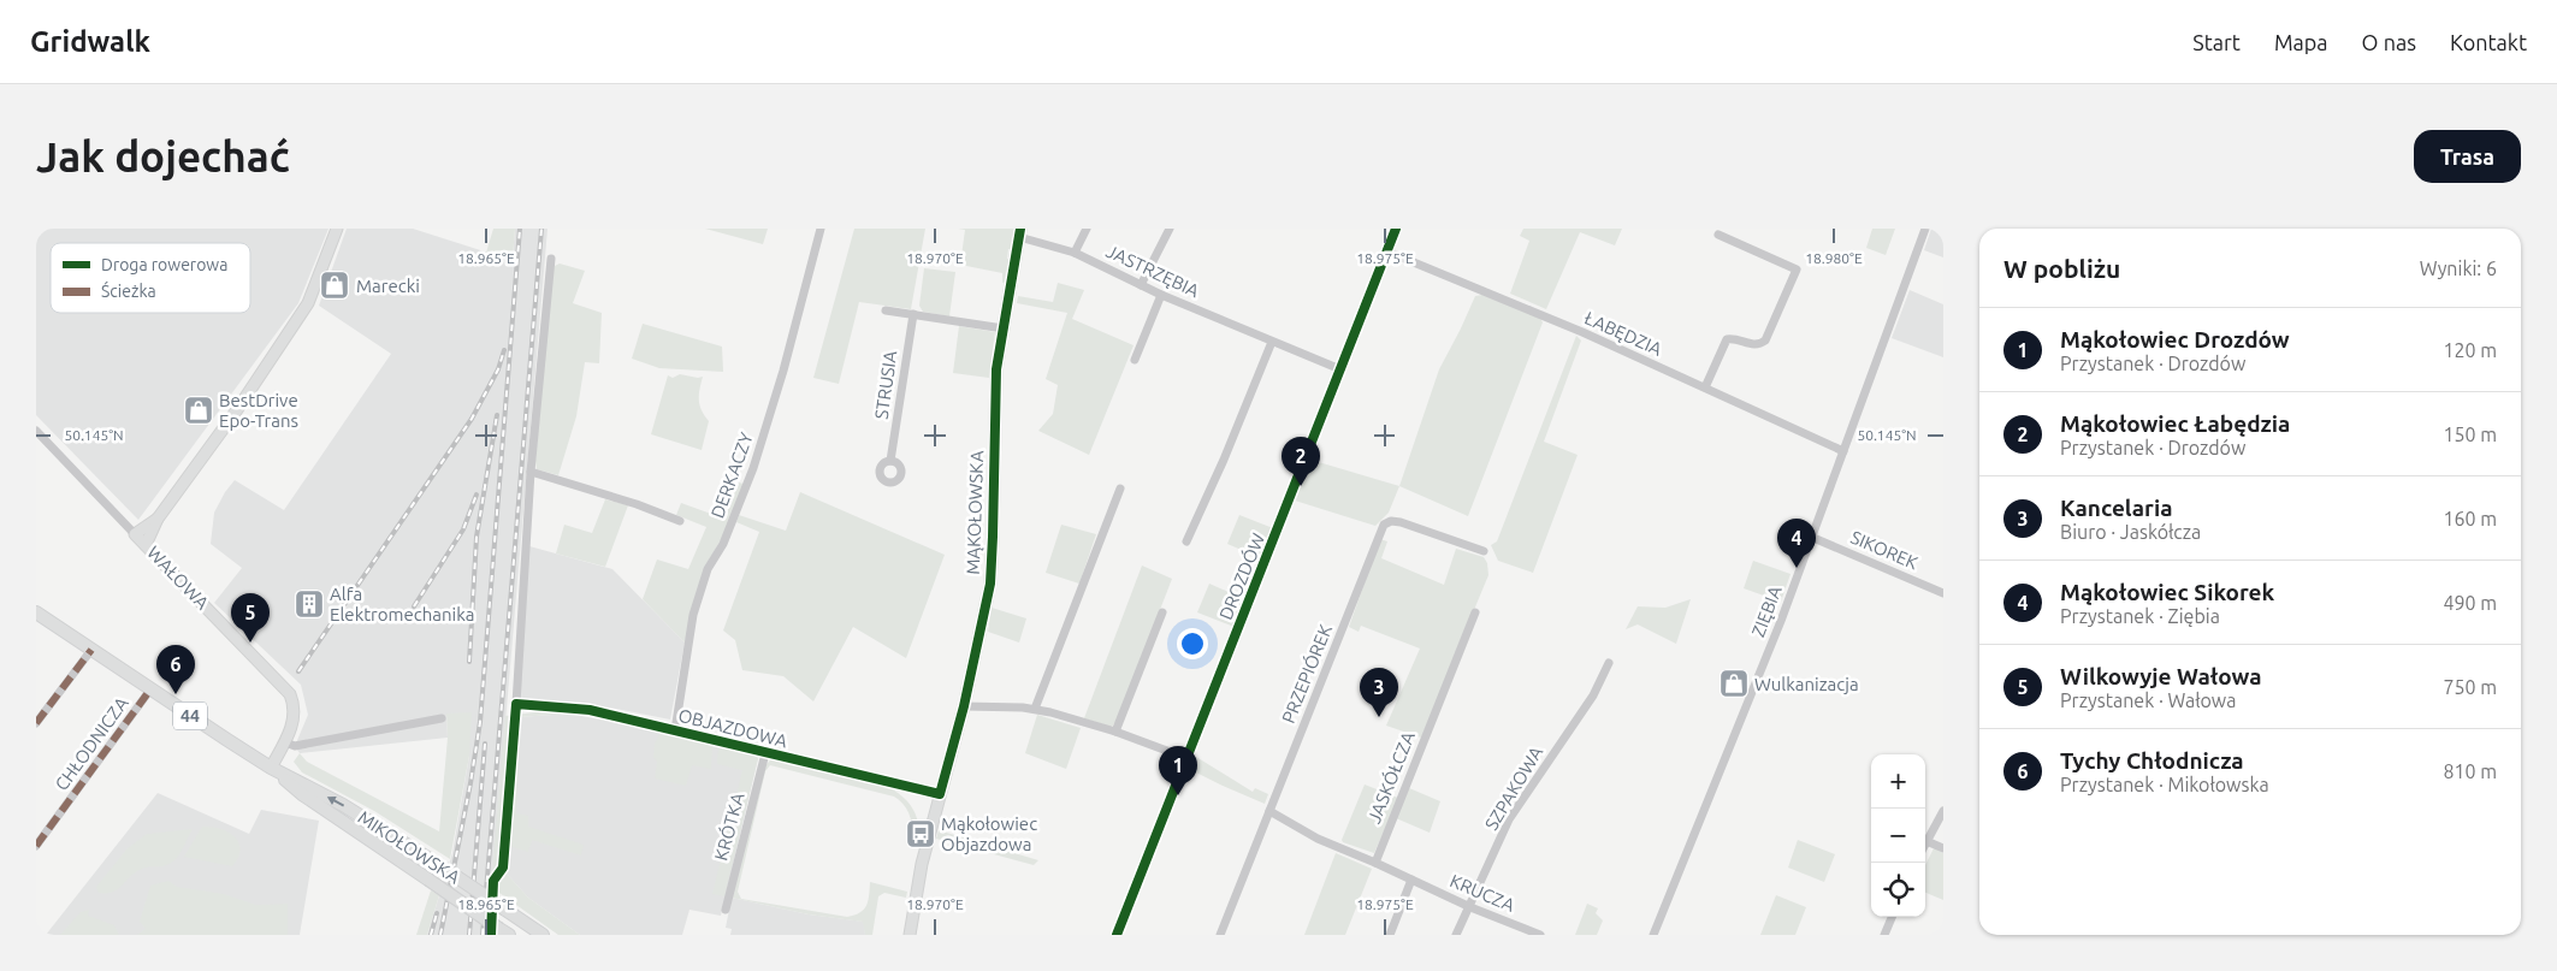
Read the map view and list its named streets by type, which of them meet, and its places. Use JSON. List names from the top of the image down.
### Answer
{
  "streets": {
    "main road": ["44", "MIKOŁOWSKA"],
    "street": [
      "JASTRZĘBIA",
      "ŁABĘDZIA",
      "STRUSIA",
      "DERKACZY",
      "MĄKOŁOWSKA",
      "SIKOREK",
      "DROZDÓW",
      "WAŁOWA",
      "ZIĘBIA",
      "PRZEPIÓREK",
      "OBJAZDOWA",
      "CHŁODNICZA",
      "JASKÓŁCZA",
      "SZPAKOWA",
      "KRÓTKA",
      "KRUCZA"
    ]
  },
  "crossings": [
    ["JASTRZĘBIA", "MĄKOŁOWSKA"],
    ["JASTRZĘBIA", "DROZDÓW"],
    ["ŁABĘDZIA", "DROZDÓW"],
    ["ŁABĘDZIA", "ZIĘBIA"],
    ["DERKACZY", "OBJAZDOWA"],
    ["MĄKOŁOWSKA", "OBJAZDOWA"],
    ["SIKOREK", "ZIĘBIA"],
    ["WAŁOWA", "MIKOŁOWSKA"],
    ["OBJAZDOWA", "KRÓTKA"],
    ["CHŁODNICZA", "MIKOŁOWSKA"],
    ["SZPAKOWA", "KRUCZA"]
  ],
  "places": {
    "shop": ["Marecki", "BestDrive Epo-Trans", "Wulkanizacja"],
    "building": ["Alfa Elektromechanika"],
    "bus stop": ["Mąkołowiec Objazdowa"]
  },
  "legend": ["Droga rowerowa", "Ścieżka"],
  "page": {
    "header": "Gridwalk",
    "nav": [
      "Start",
      "Mapa",
      "O nas",
      "Kontakt"
    ],
    "buttons": "Trasa",
    "title": "Jak dojechać",
    "heading": ["W pobliżu", "Wyniki: 6"],
    "list": [
      {
        "mark": "1",
        "name": "Mąkołowiec Drozdów",
        "note": "Przystanek · Drozdów",
        "value": "120 m"
      },
      {
        "mark": "2",
        "name": "Mąkołowiec Łabędzia",
        "note": "Przystanek · Drozdów",
        "value": "150 m"
      },
      {
        "mark": "3",
        "name": "Kancelaria",
        "note": "Biuro · Jaskółcza",
        "value": "160 m"
      },
      {
        "mark": "4",
        "name": "Mąkołowiec Sikorek",
        "note": "Przystanek · Ziębia",
        "value": "490 m"
      },
      {
        "mark": "5",
        "name": "Wilkowyje Wałowa",
        "note": "Przystanek · Wałowa",
        "value": "750 m"
      },
      {
        "mark": "6",
        "name": "Tychy Chłodnicza",
        "note": "Przystanek · Mikołowska",
        "value": "810 m"
      }
    ],
    "pins": [
      "2",
      "4",
      "5",
      "6",
      "3",
      "1"
    ],
    "map_buttons": ["+", "−"]
  },
  "coordinates": [
    "18.965°E",
    "18.970°E",
    "18.975°E",
    "18.980°E",
    "50.145°N"
  ]
}
